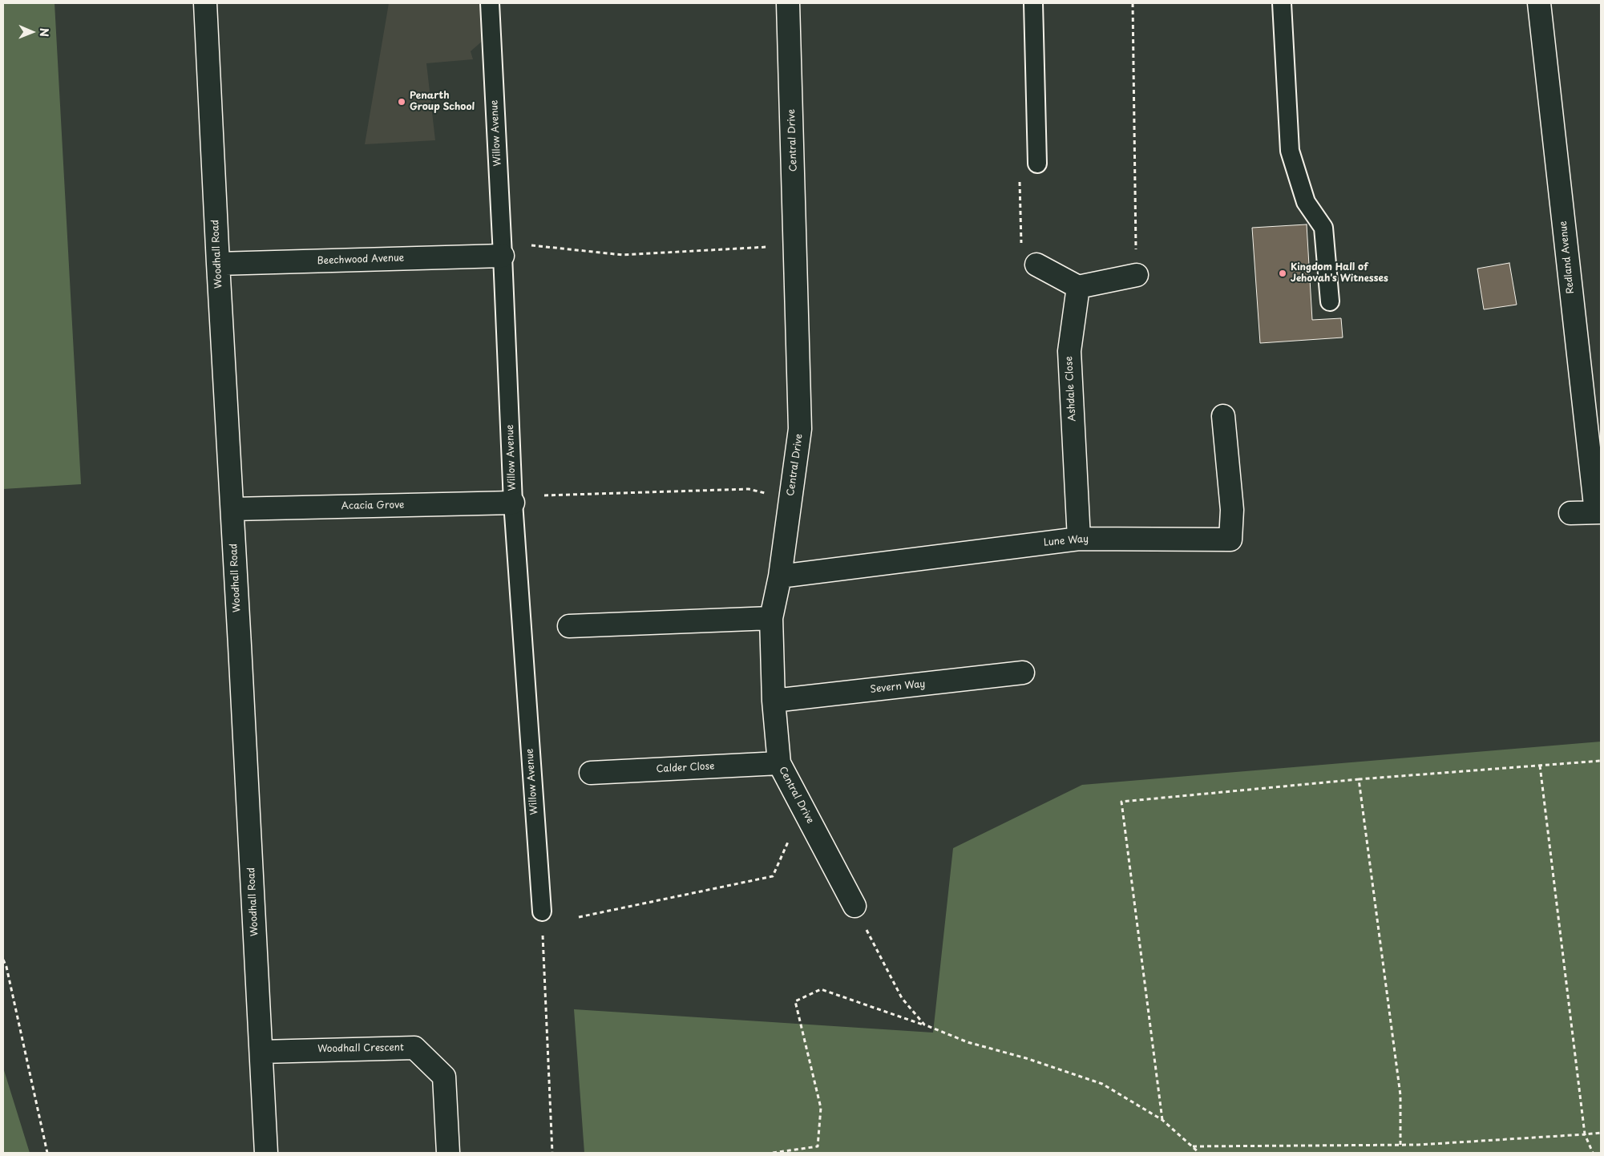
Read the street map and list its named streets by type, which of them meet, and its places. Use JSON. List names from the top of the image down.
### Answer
{
  "streets": {
    "street": [
      "Central Drive",
      "Woodhall Road",
      "Redland Avenue",
      "Beechwood Avenue",
      "Ashdale Close",
      "Acacia Grove",
      "Lune Way",
      "Severn Way",
      "Calder Close",
      "Woodhall Crescent"
    ],
    "lane": ["Willow Avenue"]
  },
  "crossings": [
    ["Willow Avenue", "Beechwood Avenue"],
    ["Willow Avenue", "Acacia Grove"],
    ["Central Drive", "Lune Way"],
    ["Central Drive", "Severn Way"],
    ["Central Drive", "Calder Close"],
    ["Woodhall Road", "Beechwood Avenue"],
    ["Woodhall Road", "Acacia Grove"],
    ["Woodhall Road", "Woodhall Crescent"],
    ["Ashdale Close", "Lune Way"]
  ],
  "places": ["Penarth Group School", "Kingdom Hall of Jehovah's Witnesses"],
  "north": "right"
}
